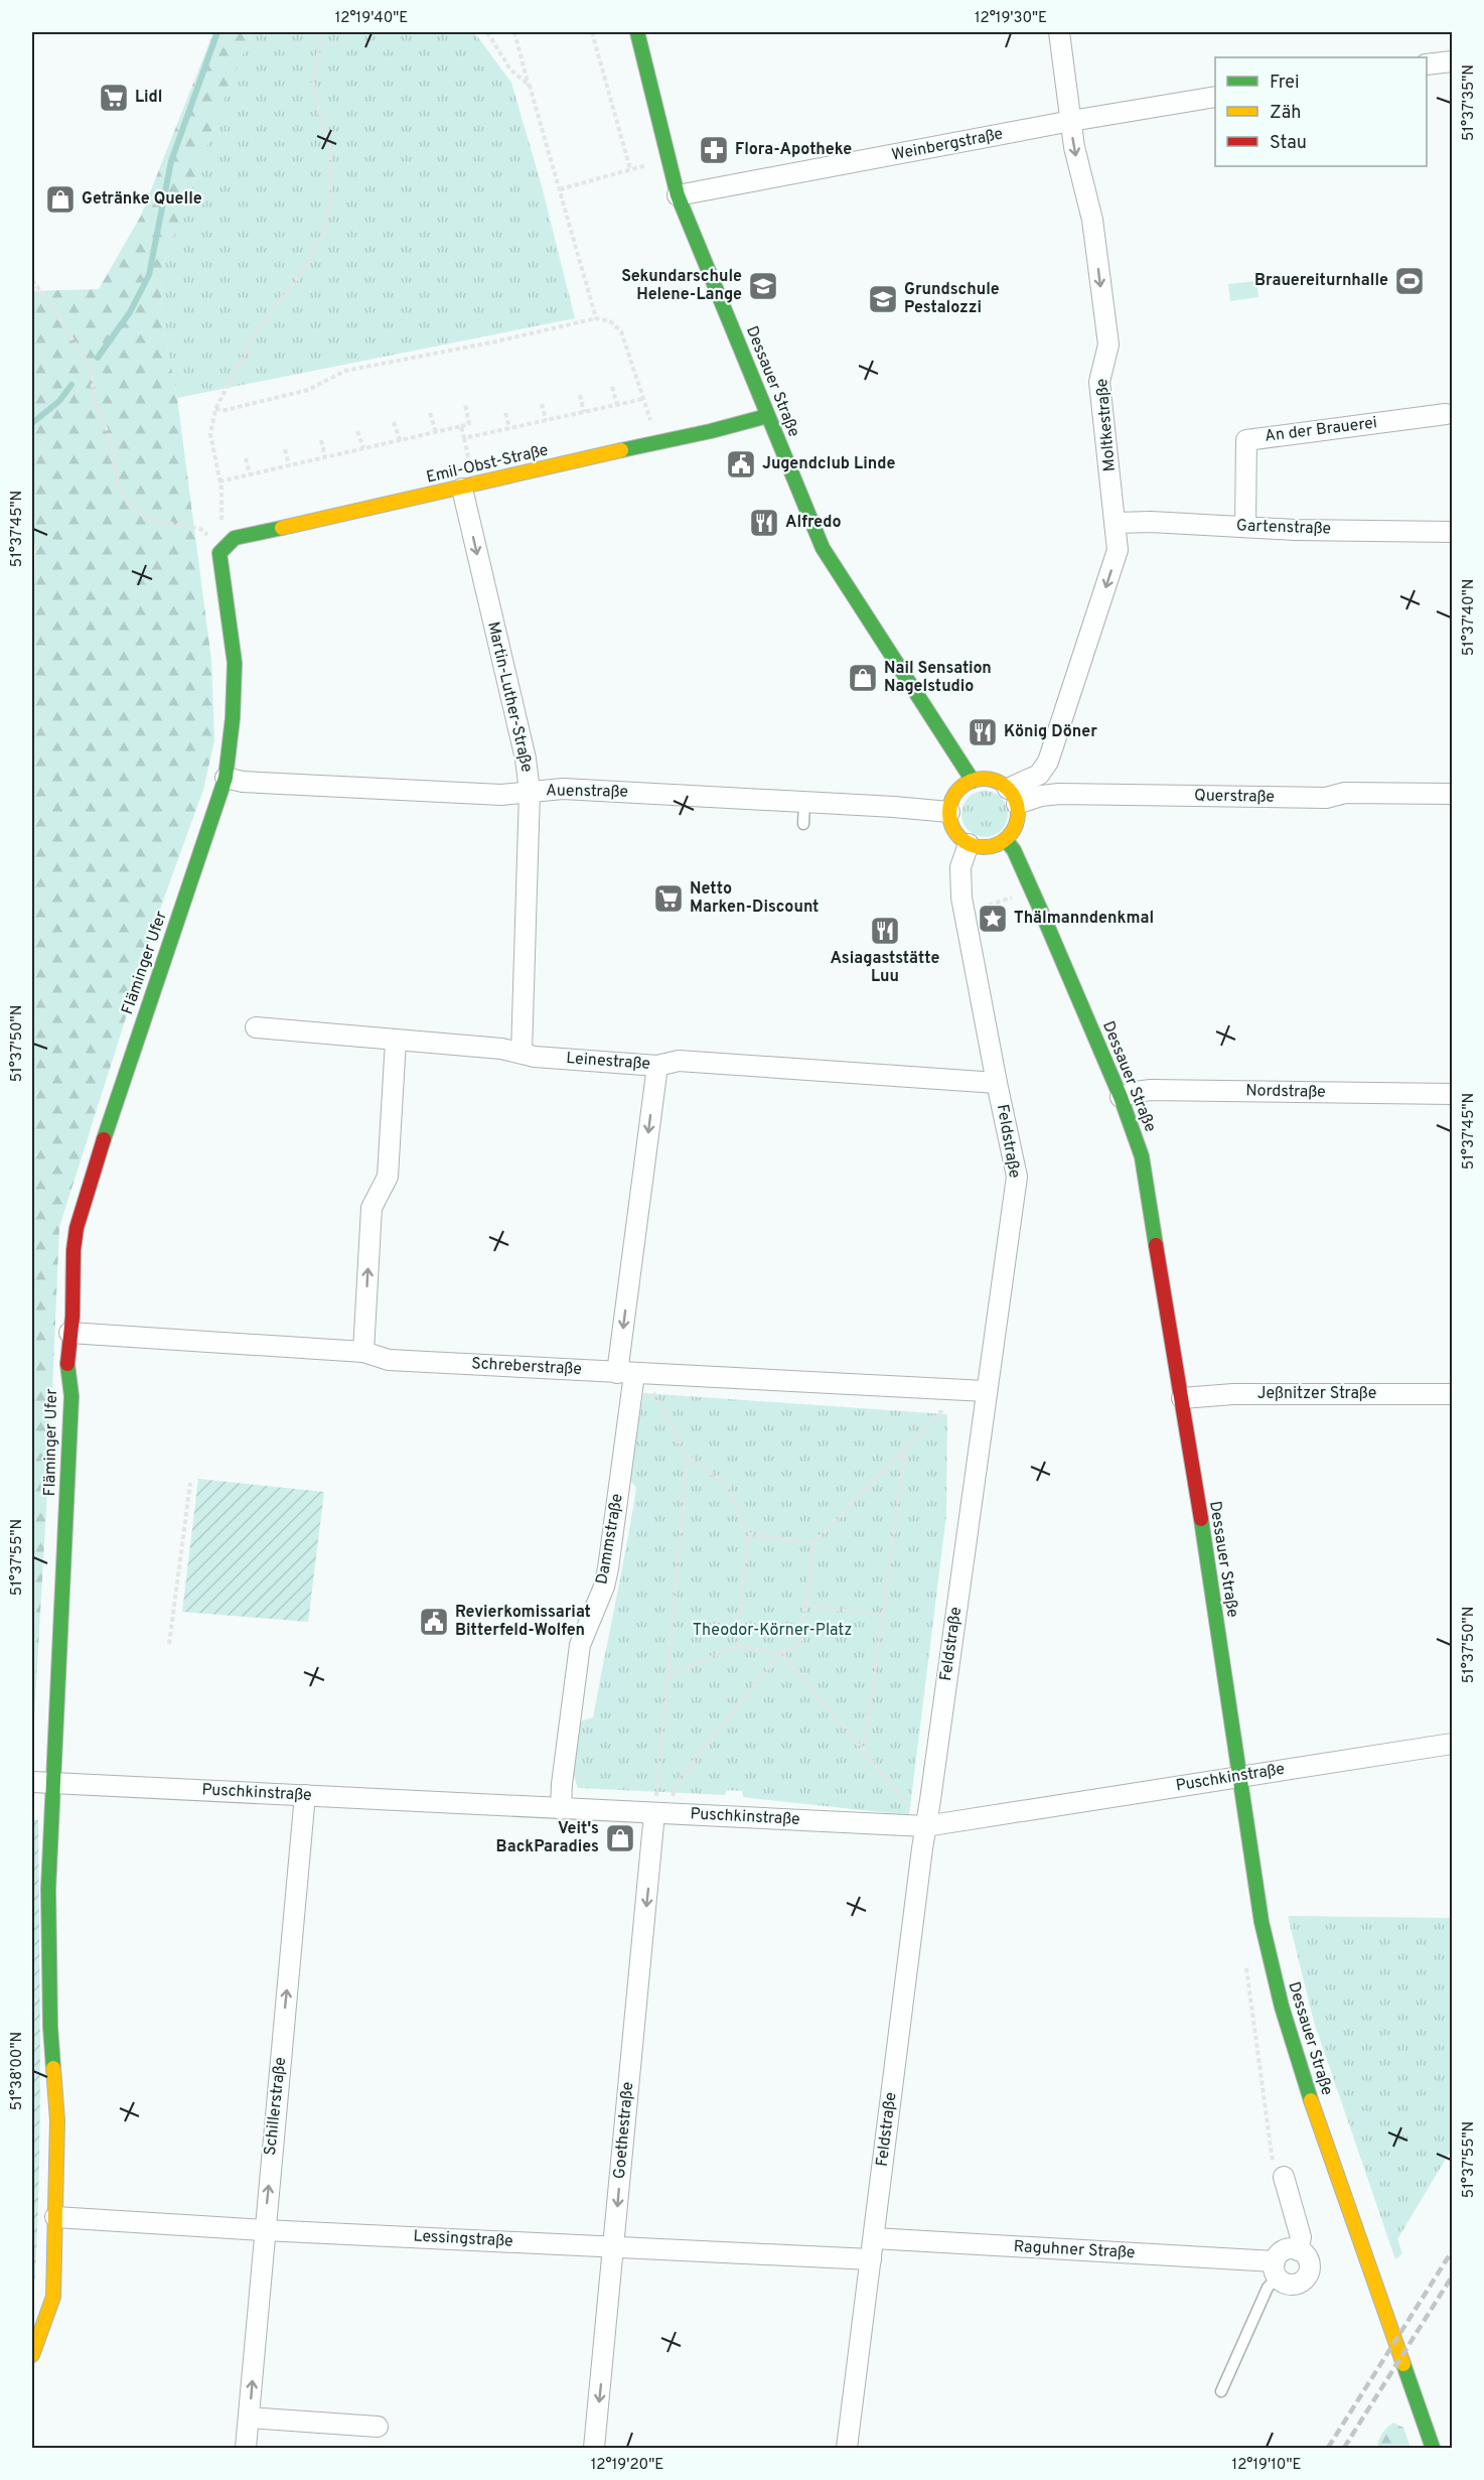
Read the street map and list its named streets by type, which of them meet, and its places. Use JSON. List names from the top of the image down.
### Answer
{
  "streets": {
    "street": [
      "Weinbergstraße",
      "Dessauer Straße",
      "Moltkestraße",
      "An der Brauerei",
      "Emil-Obst-Straße",
      "Gartenstraße",
      "Martin-Luther-Straße",
      "Auenstraße",
      "Querstraße",
      "Fläminger Ufer",
      "Leinestraße",
      "Nordstraße",
      "Feldstraße",
      "Schreberstraße",
      "Jeßnitzer Straße",
      "Dammstraße",
      "Puschkinstraße",
      "Schillerstraße",
      "Goethestraße",
      "Lessingstraße",
      "Raguhner Straße"
    ]
  },
  "crossings": [
    ["Weinbergstraße", "Dessauer Straße"],
    ["Weinbergstraße", "Moltkestraße"],
    ["Dessauer Straße", "Moltkestraße"],
    ["Dessauer Straße", "Emil-Obst-Straße"],
    ["Dessauer Straße", "Auenstraße"],
    ["Dessauer Straße", "Querstraße"],
    ["Dessauer Straße", "Nordstraße"],
    ["Dessauer Straße", "Feldstraße"],
    ["Dessauer Straße", "Jeßnitzer Straße"],
    ["Dessauer Straße", "Puschkinstraße"],
    ["Moltkestraße", "Gartenstraße"],
    ["Moltkestraße", "Auenstraße"],
    ["Moltkestraße", "Querstraße"],
    ["Moltkestraße", "Feldstraße"],
    ["An der Brauerei", "Gartenstraße"],
    ["Emil-Obst-Straße", "Martin-Luther-Straße"],
    ["Emil-Obst-Straße", "Fläminger Ufer"],
    ["Martin-Luther-Straße", "Auenstraße"],
    ["Martin-Luther-Straße", "Leinestraße"],
    ["Auenstraße", "Querstraße"],
    ["Auenstraße", "Fläminger Ufer"],
    ["Auenstraße", "Feldstraße"],
    ["Querstraße", "Feldstraße"],
    ["Fläminger Ufer", "Schreberstraße"],
    ["Fläminger Ufer", "Puschkinstraße"],
    ["Fläminger Ufer", "Lessingstraße"],
    ["Leinestraße", "Feldstraße"],
    ["Leinestraße", "Dammstraße"],
    ["Feldstraße", "Schreberstraße"],
    ["Feldstraße", "Puschkinstraße"],
    ["Feldstraße", "Lessingstraße"],
    ["Feldstraße", "Raguhner Straße"],
    ["Schreberstraße", "Dammstraße"],
    ["Dammstraße", "Puschkinstraße"],
    ["Puschkinstraße", "Schillerstraße"],
    ["Puschkinstraße", "Goethestraße"],
    ["Schillerstraße", "Lessingstraße"],
    ["Goethestraße", "Lessingstraße"]
  ],
  "one_way": [
    "Moltkestraße",
    "Martin-Luther-Straße",
    "Dammstraße",
    "Schillerstraße",
    "Goethestraße"
  ],
  "parks": ["Theodor-Körner-Platz"],
  "places": {
    "supermarket": ["Lidl", "Netto Marken-Discount"],
    "pharmacy": ["Flora-Apotheke"],
    "shop": ["Getränke Quelle", "Nail Sensation Nagelstudio", "Veit's BackParadies"],
    "sports": ["Brauereiturnhalle"],
    "school or university": ["Sekundarschule Helene-Lange", "Grundschule Pestalozzi"],
    "public building": ["Jugendclub Linde", "Revierkomissariat Bitterfeld-Wolfen"],
    "restaurant": ["Alfredo", "König Döner", "Asiagaststätte Luu"],
    "place": ["Thälmanndenkmal"]
  },
  "legend": ["Frei", "Zäh", "Stau"],
  "coordinates": [
    "12°19'40\"E",
    "12°19'30\"E",
    "51°37'35\"N",
    "51°37'45\"N",
    "51°37'40\"N",
    "51°37'50\"N",
    "51°37'55\"N",
    "51°38'00\"N",
    "12°19'20\"E",
    "12°19'10\"E"
  ]
}
